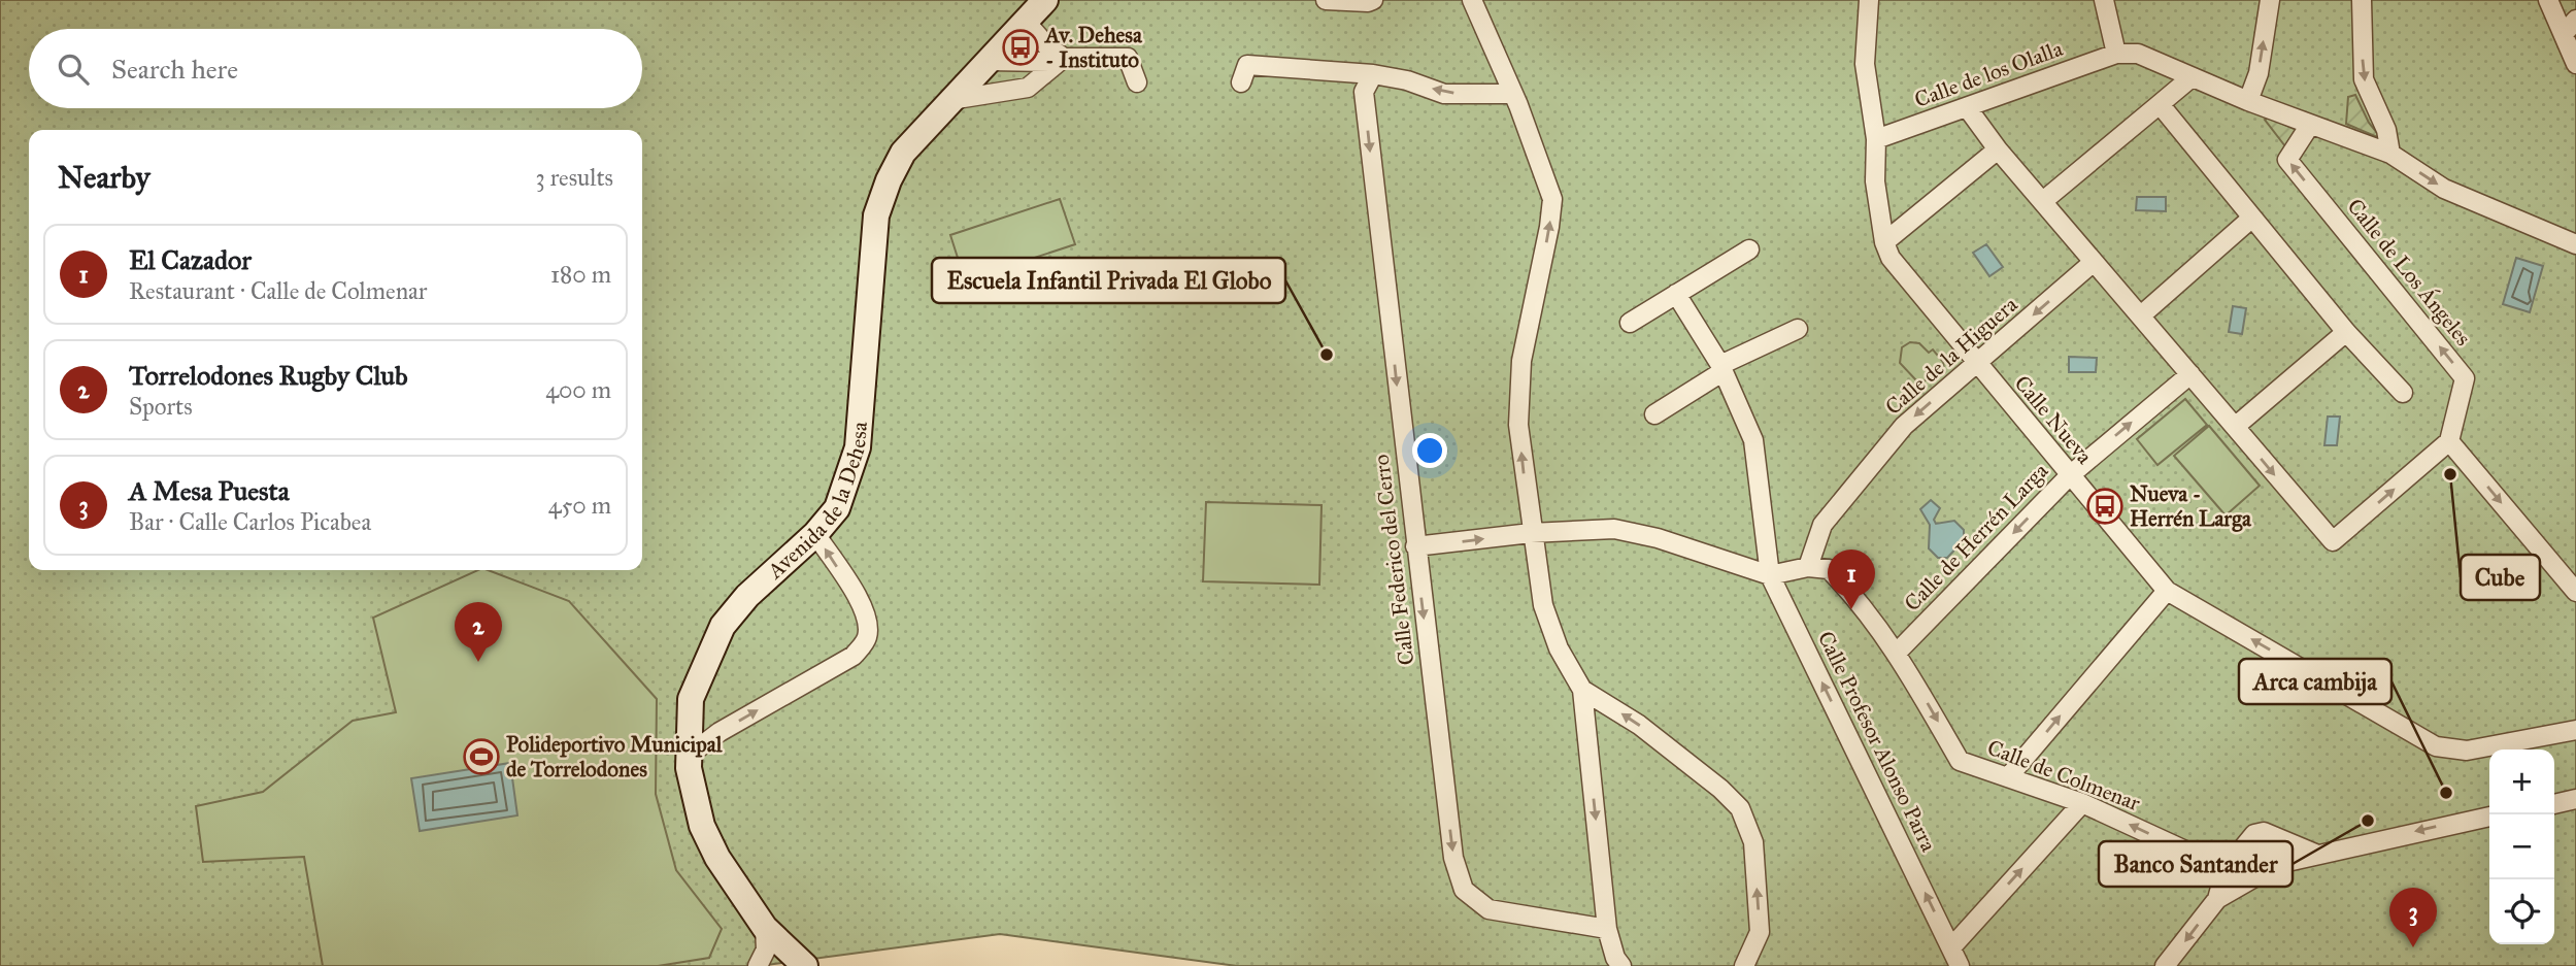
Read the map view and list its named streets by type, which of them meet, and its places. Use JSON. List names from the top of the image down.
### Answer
{
  "streets": {
    "street": [
      "Calle de los Olalla",
      "Calle de Los Ángeles",
      "Calle de la Higuera",
      "Calle Nueva",
      "Avenida de la Dehesa",
      "Calle de Herrén Larga",
      "Calle Federico del Cerro",
      "Calle Profesor Alonso Parra",
      "Calle de Colmenar"
    ]
  },
  "crossings": [
    ["Calle de los Olalla", "Calle Nueva"],
    ["Calle de la Higuera", "Calle Nueva"],
    ["Calle de la Higuera", "Calle de Colmenar"],
    ["Calle Nueva", "Calle de Herrén Larga"],
    ["Calle de Herrén Larga", "Calle de Colmenar"]
  ],
  "one_way": ["Calle Nueva", "Calle Profesor Alonso Parra"],
  "places": {
    "bus stop": ["Av. Dehesa - Instituto", "Nueva - Herrén Larga"],
    "other": [
      "Escuela Infantil Privada El Globo",
      "Cube",
      "Arca cambija",
      "Banco Santander"
    ],
    "sports": ["Polideportivo Municipal de Torrelodones"]
  },
  "page": {
    "search": "Search here",
    "heading": ["Nearby", "3 results"],
    "list": [
      {
        "mark": "1",
        "name": "El Cazador",
        "note": "Restaurant · Calle de Colmenar",
        "value": "180 m"
      },
      {
        "mark": "2",
        "name": "Torrelodones Rugby Club",
        "note": "Sports",
        "value": "400 m"
      },
      {
        "mark": "3",
        "name": "A Mesa Puesta",
        "note": "Bar · Calle Carlos Picabea",
        "value": "450 m"
      }
    ],
    "pins": ["1", "2", "3"],
    "map_buttons": ["+", "−"]
  }
}
